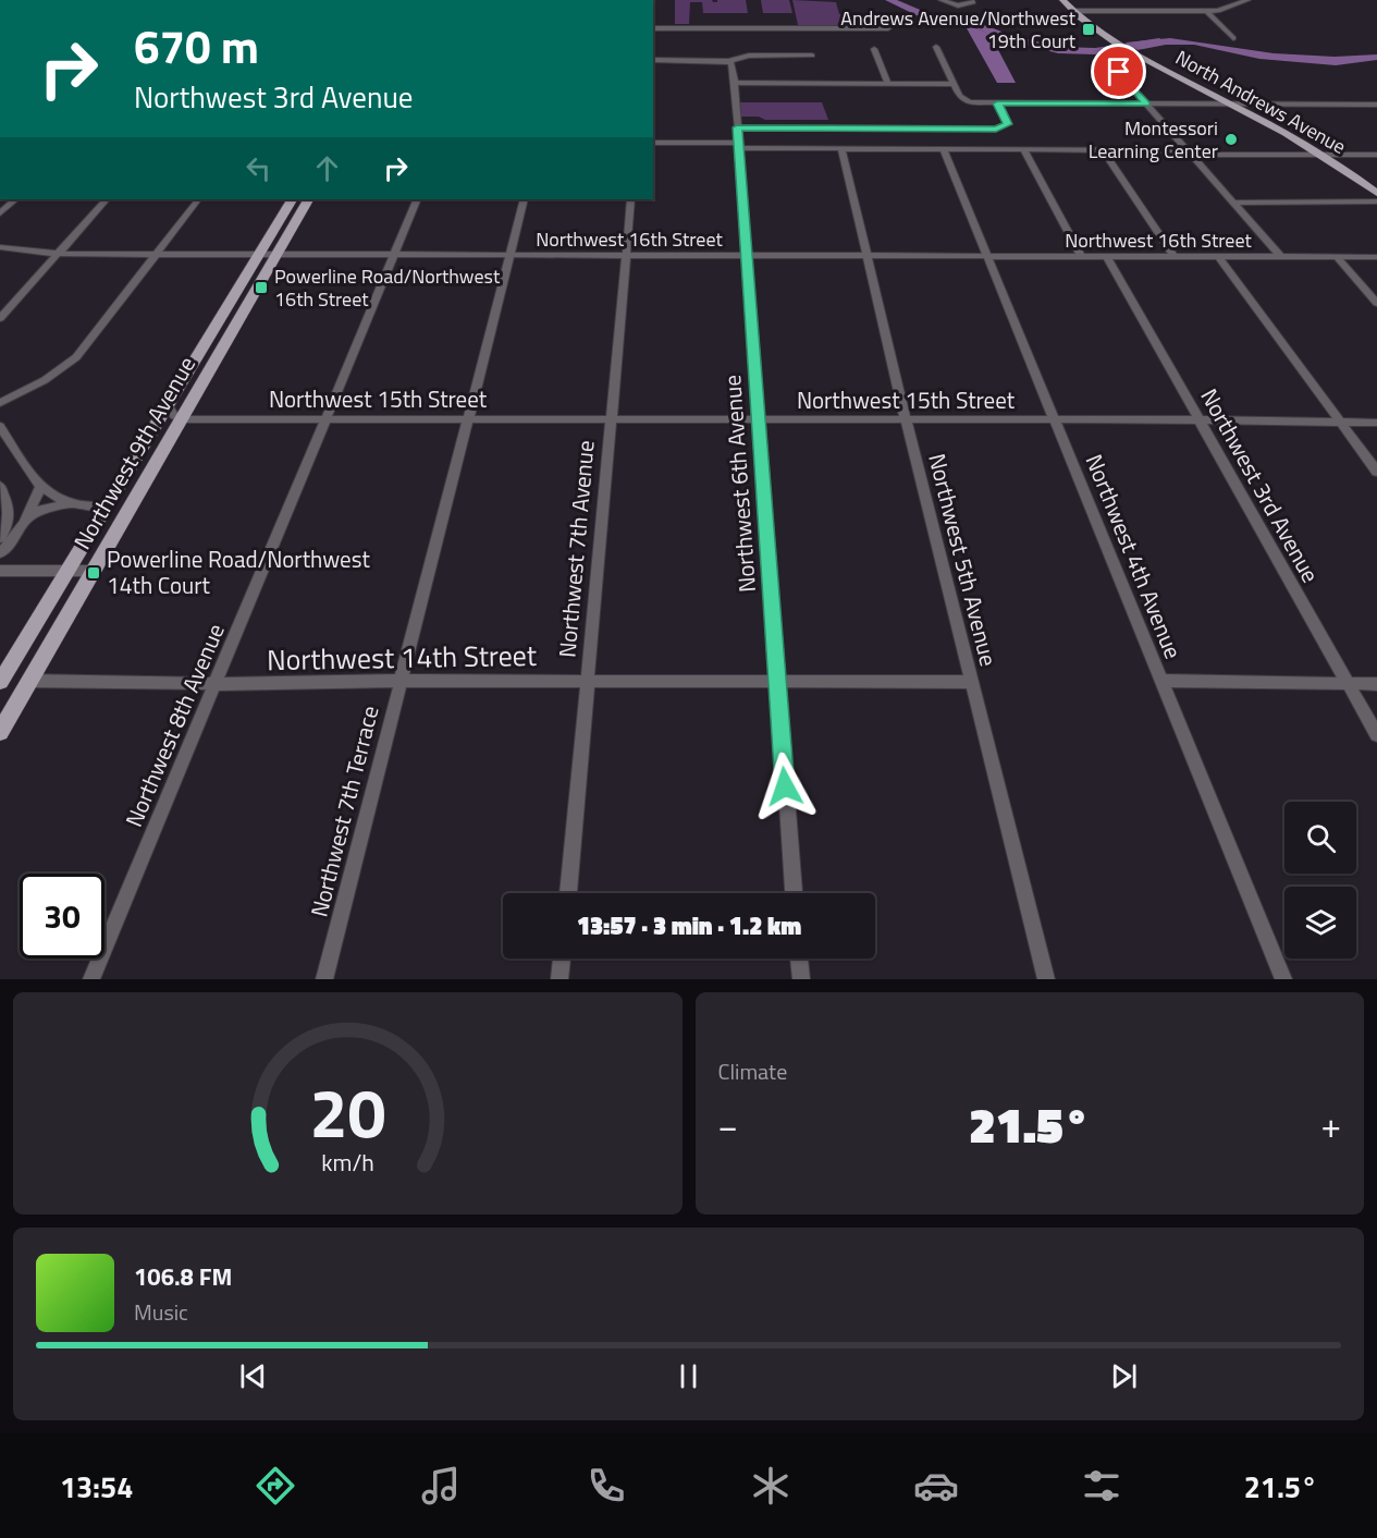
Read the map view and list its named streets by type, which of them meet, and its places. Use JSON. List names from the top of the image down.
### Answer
{
  "streets": {
    "main road": ["North Andrews Avenue", "Northwest 9th Avenue"],
    "street": [
      "Northwest 16th Street",
      "Northwest 15th Street",
      "Northwest 6th Avenue",
      "Northwest 3rd Avenue",
      "Northwest 7th Avenue",
      "Northwest 4th Avenue",
      "Northwest 5th Avenue",
      "Northwest 14th Street",
      "Northwest 8th Avenue",
      "Northwest 7th Terrace"
    ]
  },
  "crossings": [
    ["Northwest 16th Street", "Northwest 9th Avenue"],
    ["Northwest 16th Street", "Northwest 6th Avenue"],
    ["Northwest 16th Street", "Northwest 3rd Avenue"],
    ["Northwest 16th Street", "Northwest 7th Avenue"],
    ["Northwest 16th Street", "Northwest 4th Avenue"],
    ["Northwest 16th Street", "Northwest 5th Avenue"],
    ["Northwest 16th Street", "Northwest 8th Avenue"],
    ["Northwest 16th Street", "Northwest 7th Terrace"],
    ["Northwest 15th Street", "Northwest 9th Avenue"],
    ["Northwest 15th Street", "Northwest 6th Avenue"],
    ["Northwest 15th Street", "Northwest 3rd Avenue"],
    ["Northwest 15th Street", "Northwest 7th Avenue"],
    ["Northwest 15th Street", "Northwest 4th Avenue"],
    ["Northwest 15th Street", "Northwest 5th Avenue"],
    ["Northwest 15th Street", "Northwest 8th Avenue"],
    ["Northwest 15th Street", "Northwest 7th Terrace"],
    ["Northwest 9th Avenue", "Northwest 14th Street"],
    ["Northwest 6th Avenue", "Northwest 14th Street"],
    ["Northwest 7th Avenue", "Northwest 14th Street"],
    ["Northwest 5th Avenue", "Northwest 14th Street"],
    ["Northwest 14th Street", "Northwest 8th Avenue"],
    ["Northwest 14th Street", "Northwest 7th Terrace"]
  ],
  "places": {
    "transit": ["Andrews Avenue/Northwest 19th Court", "Powerline Road/Northwest 16th Street", "Powerline Road/Northwest 14th Court"],
    "other": ["Montessori Learning Center"]
  },
  "page": {
    "turn": ["670 m", "Northwest 3rd Avenue"],
    "limit": "30",
    "trip": "13:57 · 3 min · 1.2 km",
    "tile": "Climate",
    "heat": ["−", "21.5°", "+"],
    "song": ["106.8 FM", "Music"],
    "tabs": ["13:54", "21.5°"],
    "gauge": ["20", "km/h"]
  }
}
